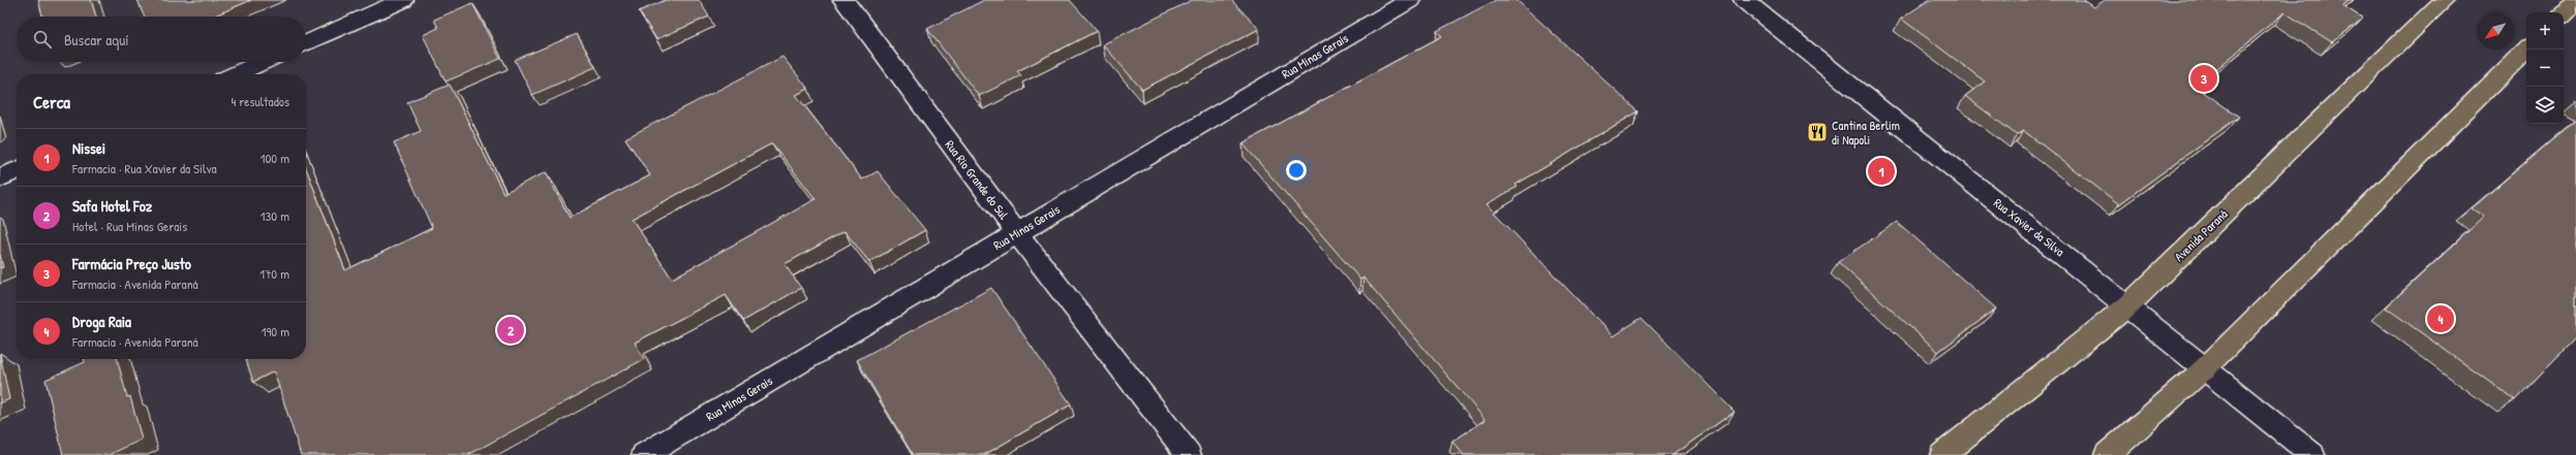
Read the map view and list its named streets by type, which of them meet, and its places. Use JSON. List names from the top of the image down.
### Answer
{
  "streets": {
    "main road": ["Avenida Paraná"],
    "street": ["Rua Minas Gerais", "Rua Rio Grande do Sul", "Rua Xavier da Silva"]
  },
  "crossings": [
    ["Rua Minas Gerais", "Rua Rio Grande do Sul"],
    ["Rua Xavier da Silva", "Avenida Paraná"]
  ],
  "places": {
    "restaurant": ["Cantina Berlim di Napoli"]
  },
  "north": "bottom left",
  "page": {
    "map_buttons": ["+", "−"],
    "search": "Buscar aquí",
    "pins": [
      "3",
      "1",
      "4",
      "2"
    ],
    "heading": ["Cerca", "4 resultados"],
    "list": [
      {
        "mark": "1",
        "name": "Nissei",
        "note": "Farmacia · Rua Xavier da Silva",
        "value": "100 m"
      },
      {
        "mark": "2",
        "name": "Safa Hotel Foz",
        "note": "Hotel · Rua Minas Gerais",
        "value": "130 m"
      },
      {
        "mark": "3",
        "name": "Farmácia Preço Justo",
        "note": "Farmacia · Avenida Paraná",
        "value": "170 m"
      },
      {
        "mark": "4",
        "name": "Droga Raia",
        "note": "Farmacia · Avenida Paraná",
        "value": "190 m"
      }
    ]
  }
}
